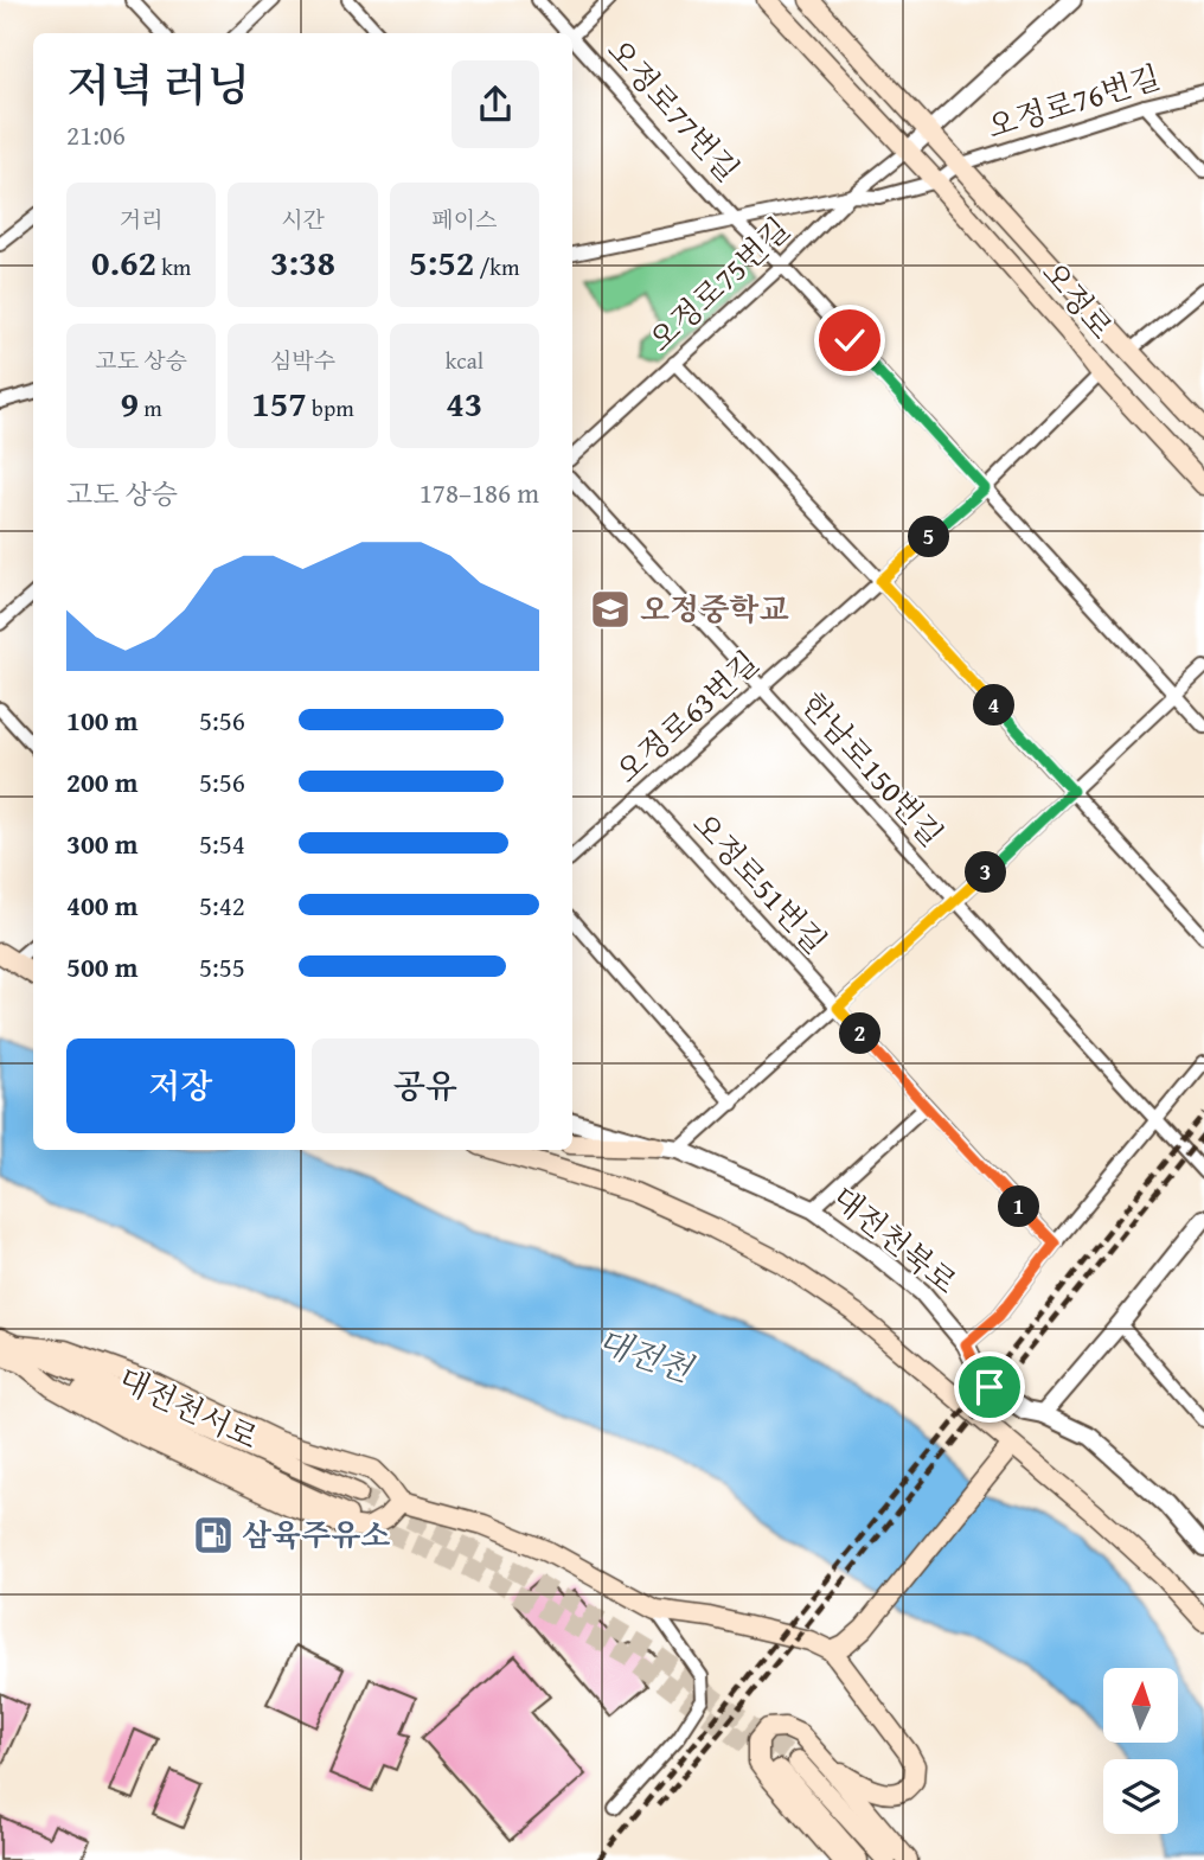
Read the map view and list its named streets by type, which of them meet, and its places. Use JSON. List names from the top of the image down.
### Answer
{
  "streets": {
    "main road": ["오정로", "대전천서로"],
    "street": [
      "오정로76번길",
      "오정로77번길",
      "오정로75번길",
      "오정로63번길",
      "한남로150번길",
      "오정로51번길",
      "대전천북로"
    ]
  },
  "crossings": [
    ["오정로76번길", "오정로77번길"],
    ["오정로76번길", "오정로"],
    ["오정로77번길", "오정로75번길"],
    ["오정로77번길", "오정로"],
    ["오정로75번길", "오정로"],
    ["오정로", "오정로63번길"],
    ["오정로63번길", "한남로150번길"],
    ["오정로63번길", "오정로51번길"]
  ],
  "water": ["대전천"],
  "places": {
    "school or university": ["오정중학교"],
    "fuel station": ["삼육주유소"]
  },
  "north": "top",
  "page": {
    "heading": ["저녁 러닝", "21:06"],
    "stats": [
      ["거리", "0.62 km"],
      ["시간", "3:38"],
      ["페이스", "5:52 /km"],
      ["고도 상승", "9 m"],
      ["심박수", "157 bpm"],
      ["kcal", "43"]
    ],
    "chart": ["고도 상승", "178–186 m"],
    "pins": [
      "5",
      "4",
      "3",
      "2",
      "1"
    ],
    "list": [
      {
        "name": "100 m",
        "note": "5:56"
      },
      {
        "name": "200 m",
        "note": "5:56"
      },
      {
        "name": "300 m",
        "note": "5:54"
      },
      {
        "name": "400 m",
        "note": "5:42"
      },
      {
        "name": "500 m",
        "note": "5:55"
      }
    ],
    "buttons": ["저장", "공유"]
  }
}
